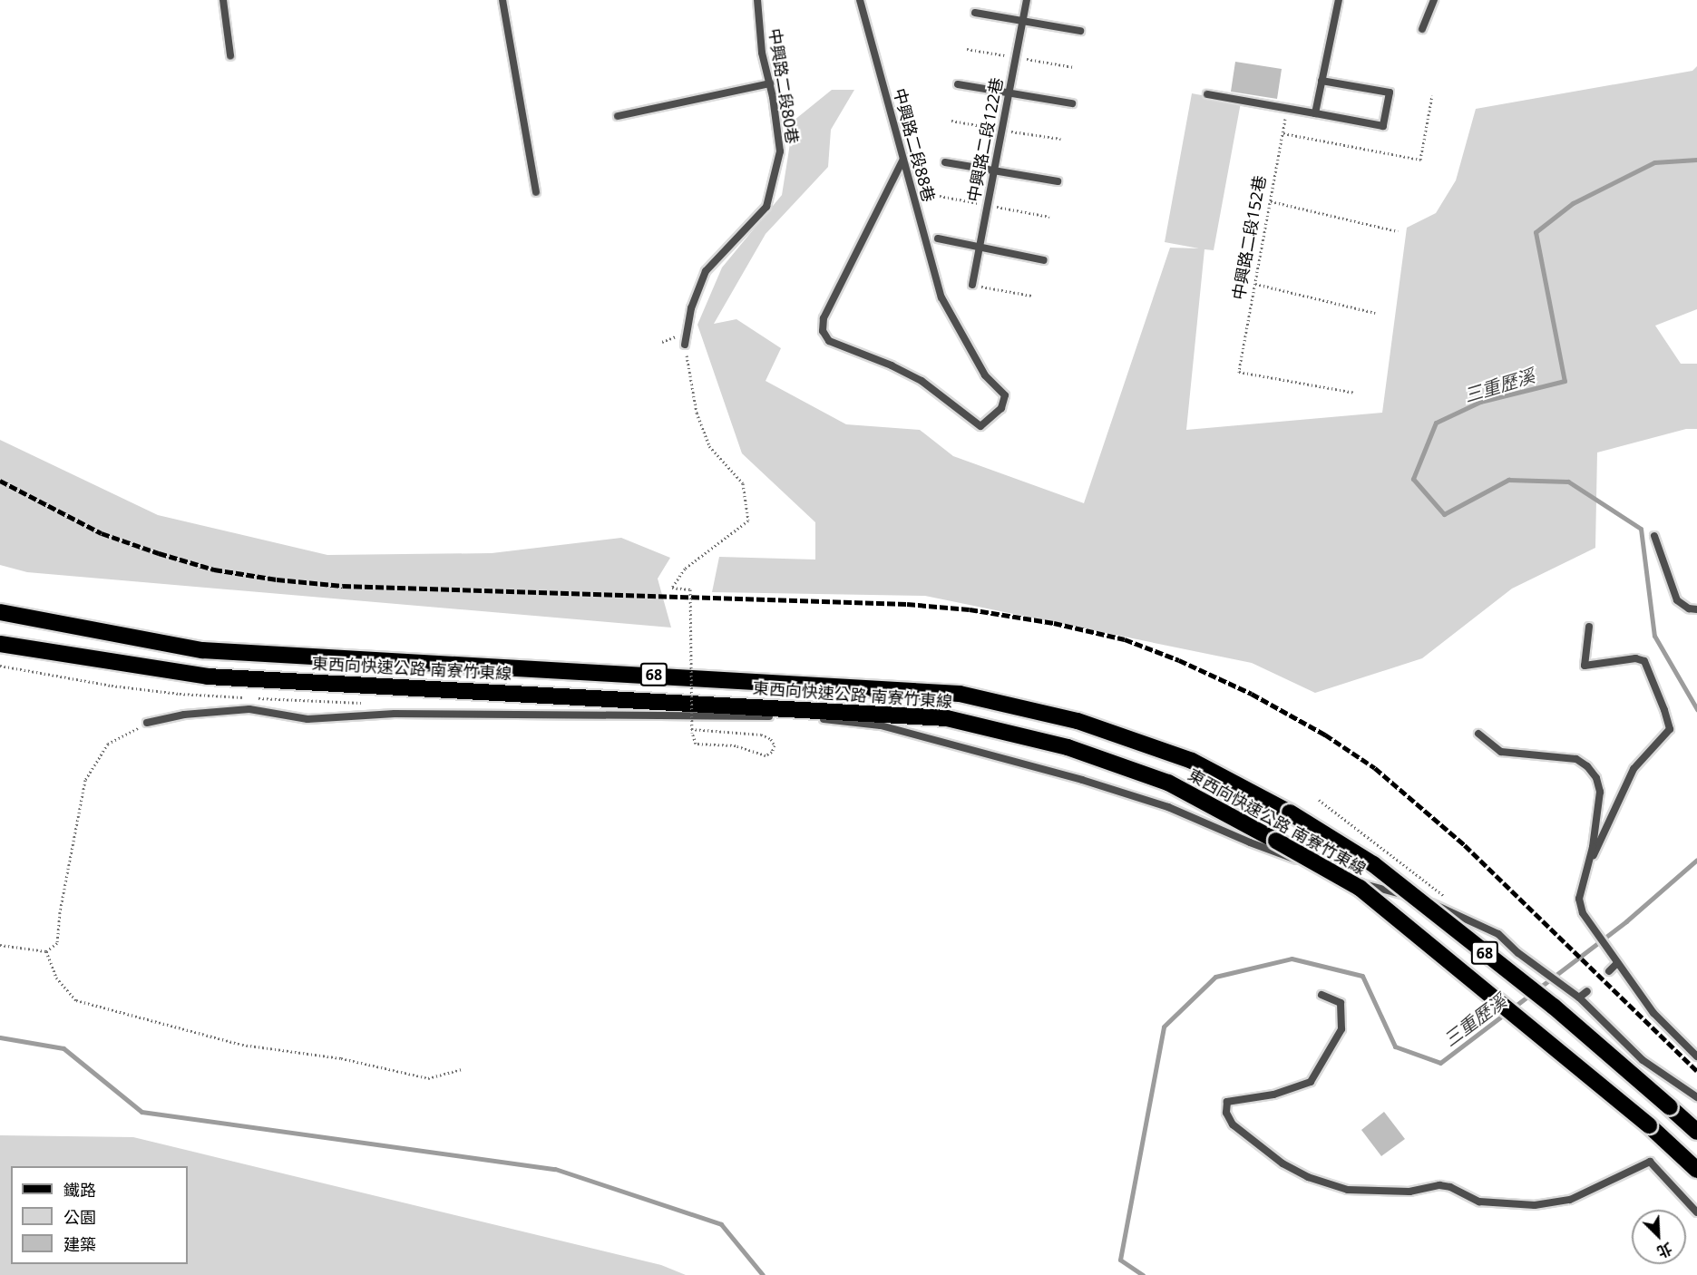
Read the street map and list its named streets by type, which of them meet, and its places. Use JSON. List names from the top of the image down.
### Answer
{
  "streets": {
    "highway": ["東西向快速公路 南寮竹東線", "68"],
    "lane": ["中興路二段80巷", "中興路二段122巷", "中興路二段88巷"],
    "path": ["中興路二段152巷"]
  },
  "water": ["三重歷溪"],
  "legend": ["鐵路", "公園", "建築"],
  "north": "bottom right"
}
